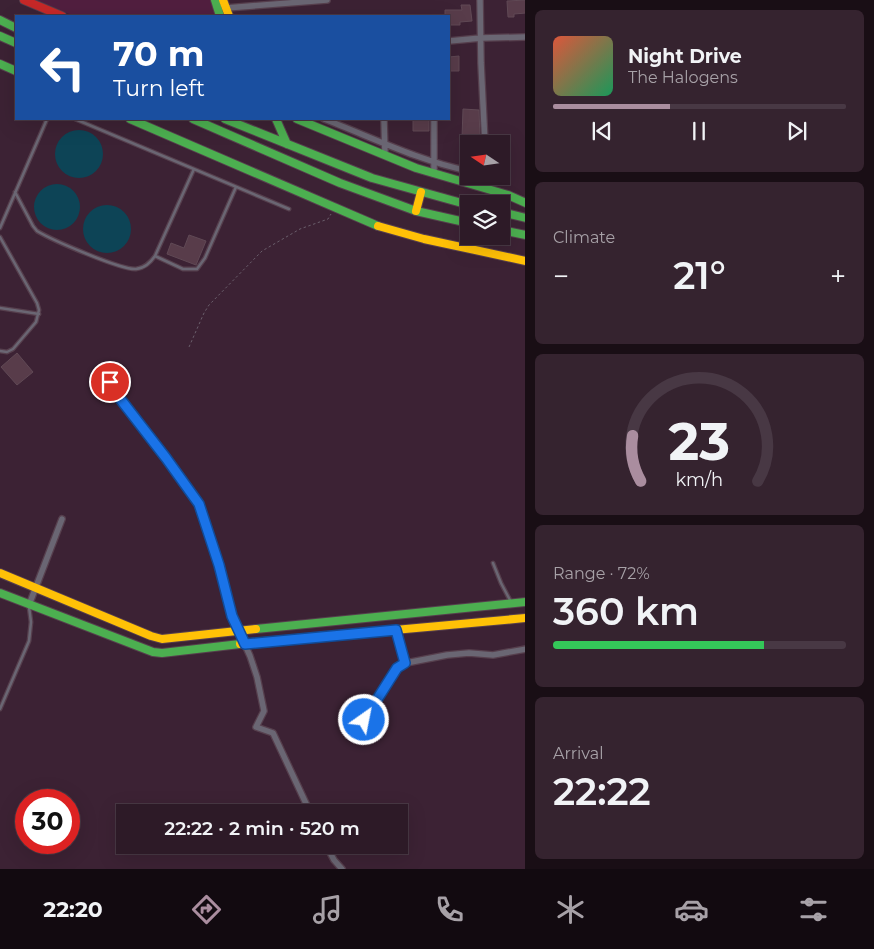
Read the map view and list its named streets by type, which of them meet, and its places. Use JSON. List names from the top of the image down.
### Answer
{
  "north": "left",
  "page": {
    "turn": ["70 m", "Turn left"],
    "song": ["Night Drive", "The Halogens"],
    "tile": [
      "Climate",
      ["Range · 72%", "360 km"],
      ["Arrival", "22:22"]
    ],
    "heat": ["−", "21°", "+"],
    "limit": "30",
    "trip": "22:22 · 2 min · 520 m",
    "tabs": "22:20",
    "gauge": ["23", "km/h"]
  }
}
